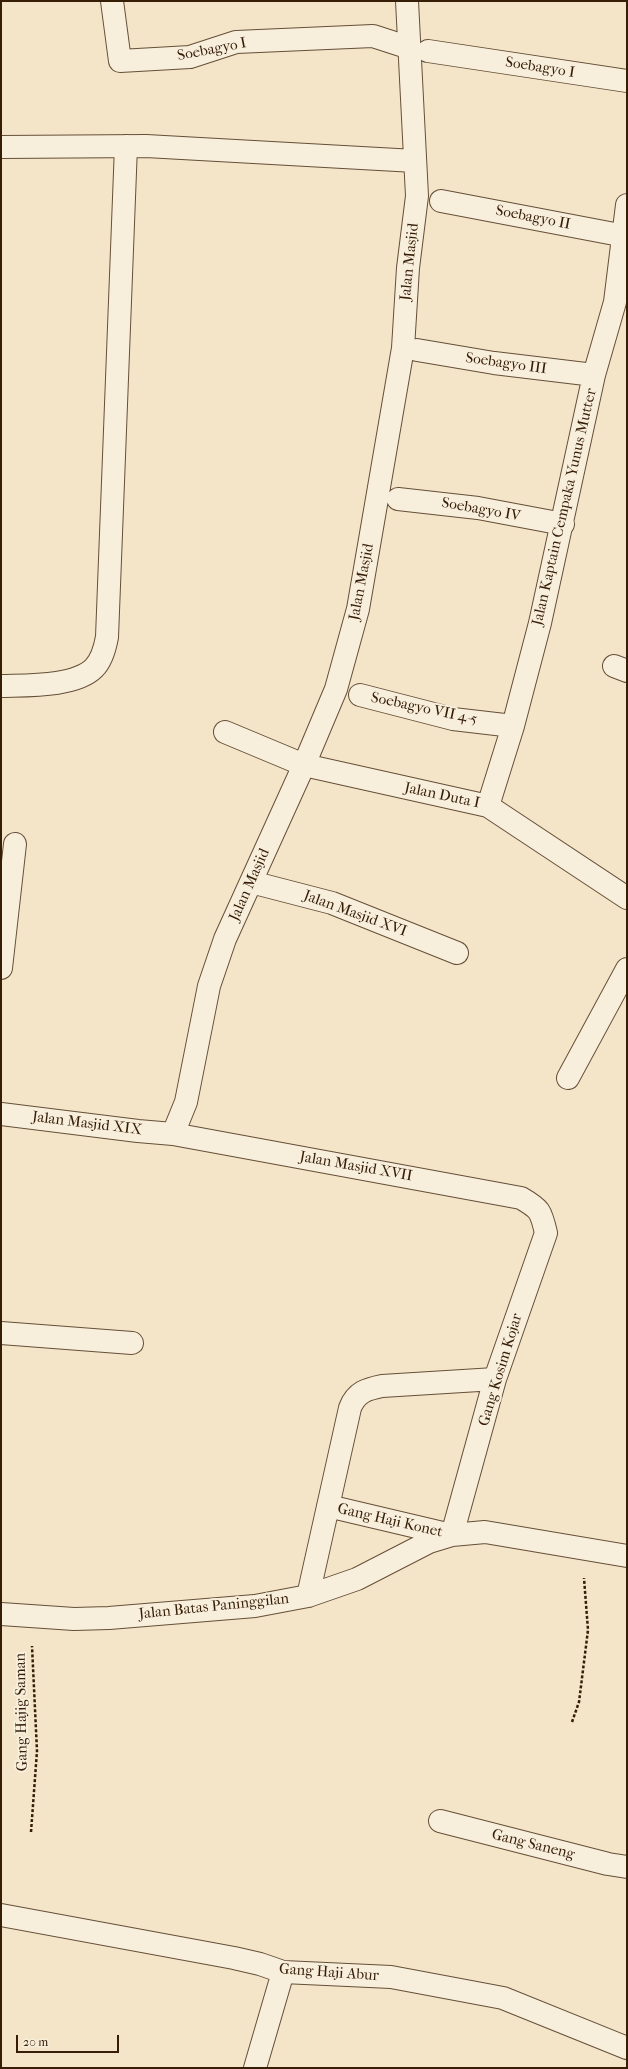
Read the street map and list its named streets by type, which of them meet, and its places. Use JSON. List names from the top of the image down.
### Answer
{
  "streets": {
    "street": [
      "Soebagyo I",
      "Soebagyo II",
      "Jalan Masjid",
      "Soebagyo III",
      "Jalan Kaptain Cempaka Yunus Mutter",
      "Soebagyo IV",
      "Soebagyo VII 4-5",
      "Jalan Duta I",
      "Jalan Masjid XVI",
      "Jalan Masjid XIX",
      "Jalan Masjid XVII",
      "Gang Kosim Kojar",
      "Gang Haji Konet",
      "Jalan Batas Paninggilan",
      "Gang Saneng",
      "Gang Haji Abur"
    ],
    "path": ["Gang Hajig Saman"]
  },
  "crossings": [
    ["Soebagyo I", "Jalan Masjid"],
    ["Soebagyo II", "Jalan Kaptain Cempaka Yunus Mutter"],
    ["Jalan Masjid", "Jalan Duta I"],
    ["Jalan Masjid", "Jalan Masjid XVI"],
    ["Jalan Masjid", "Jalan Masjid XIX"],
    ["Jalan Masjid", "Jalan Masjid XVII"],
    ["Soebagyo III", "Jalan Kaptain Cempaka Yunus Mutter"],
    ["Jalan Kaptain Cempaka Yunus Mutter", "Soebagyo IV"],
    ["Jalan Kaptain Cempaka Yunus Mutter", "Soebagyo VII 4-5"],
    ["Jalan Kaptain Cempaka Yunus Mutter", "Jalan Duta I"],
    ["Jalan Masjid XIX", "Jalan Masjid XVII"],
    ["Jalan Masjid XVII", "Gang Kosim Kojar"],
    ["Gang Kosim Kojar", "Gang Haji Konet"],
    ["Gang Kosim Kojar", "Jalan Batas Paninggilan"],
    ["Gang Haji Konet", "Jalan Batas Paninggilan"],
    ["Jalan Batas Paninggilan", "Gang Hajig Saman"]
  ],
  "scale_bar": "20 m"
}
